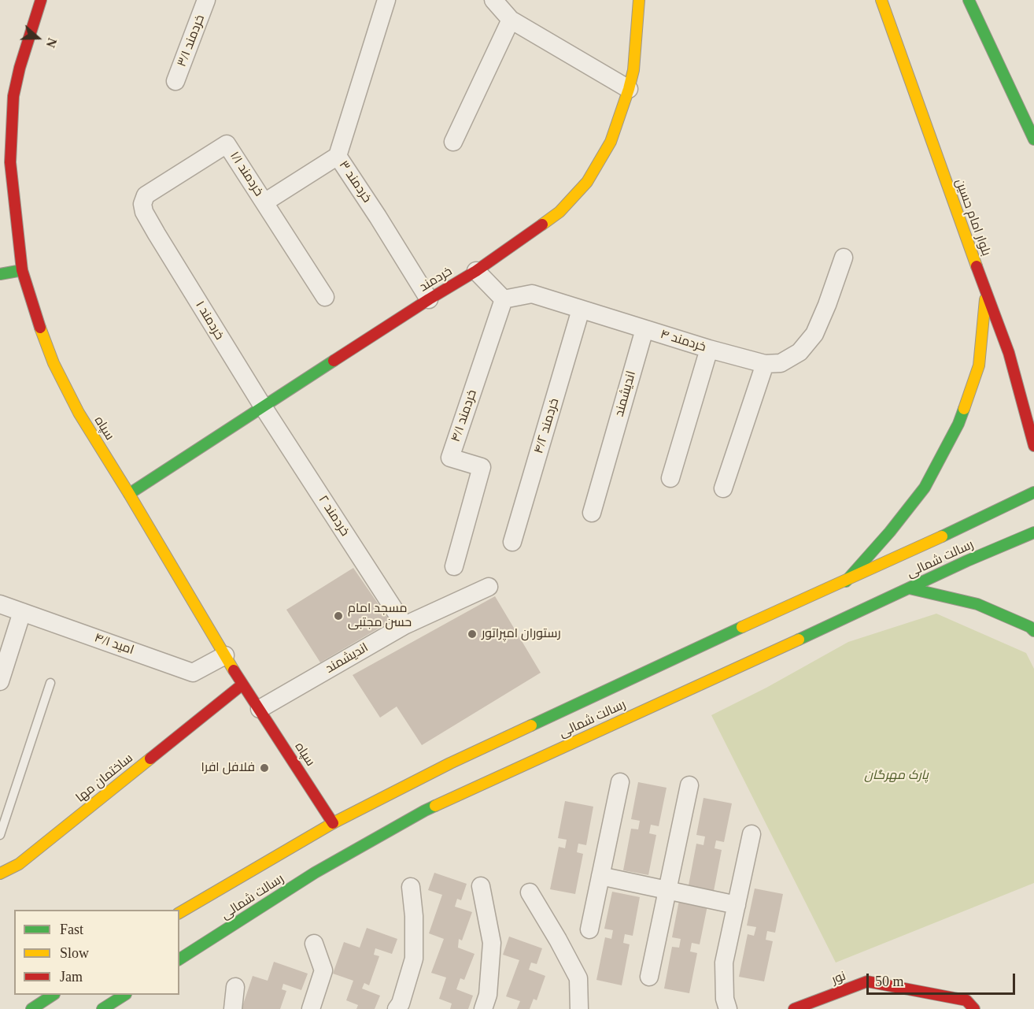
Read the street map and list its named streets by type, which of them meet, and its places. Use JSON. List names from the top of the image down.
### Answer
{
  "streets": {
    "main road": [
      "بلوار امام حسین",
      "خردمند",
      "سپاه",
      "رسالت شمالی",
      "ساختمان مها",
      "نور"
    ],
    "street": [
      "خردمند ۳/۱",
      "خردمند ۱/۱",
      "خردمند ۳",
      "خردمند ۱",
      "خردمند ۴",
      "اندیشمند",
      "خردمند ۴/۱",
      "خردمند ۴/۲",
      "خردمند ۲",
      "امید ۴/۱"
    ]
  },
  "crossings": [
    ["خردمند ۱/۱", "خردمند ۱"],
    ["خردمند ۳", "خردمند"],
    ["خردمند", "خردمند ۱"],
    ["خردمند", "سپاه"],
    ["خردمند", "خردمند ۲"],
    ["خردمند ۱", "خردمند ۲"],
    ["خردمند ۴", "اندیشمند"],
    ["خردمند ۴", "خردمند ۴/۱"],
    ["خردمند ۴", "خردمند ۴/۲"],
    ["اندیشمند", "سپاه"],
    ["اندیشمند", "خردمند ۲"],
    ["سپاه", "رسالت شمالی"],
    ["سپاه", "امید ۴/۱"],
    ["سپاه", "ساختمان مها"]
  ],
  "parks": ["پارک مهرگان"],
  "places": ["مسجد امام حسن مجتبی", "رستوران امپراتور", "فلافل افرا"],
  "legend": ["Fast", "Slow", "Jam"],
  "scale_bar": "50 m",
  "north": "right"
}
